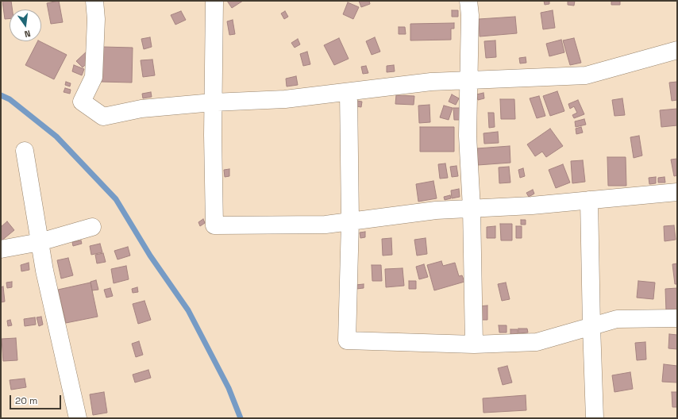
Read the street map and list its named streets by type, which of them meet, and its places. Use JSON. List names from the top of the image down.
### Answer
{
  "scale_bar": "20 m",
  "north": "bottom"
}
